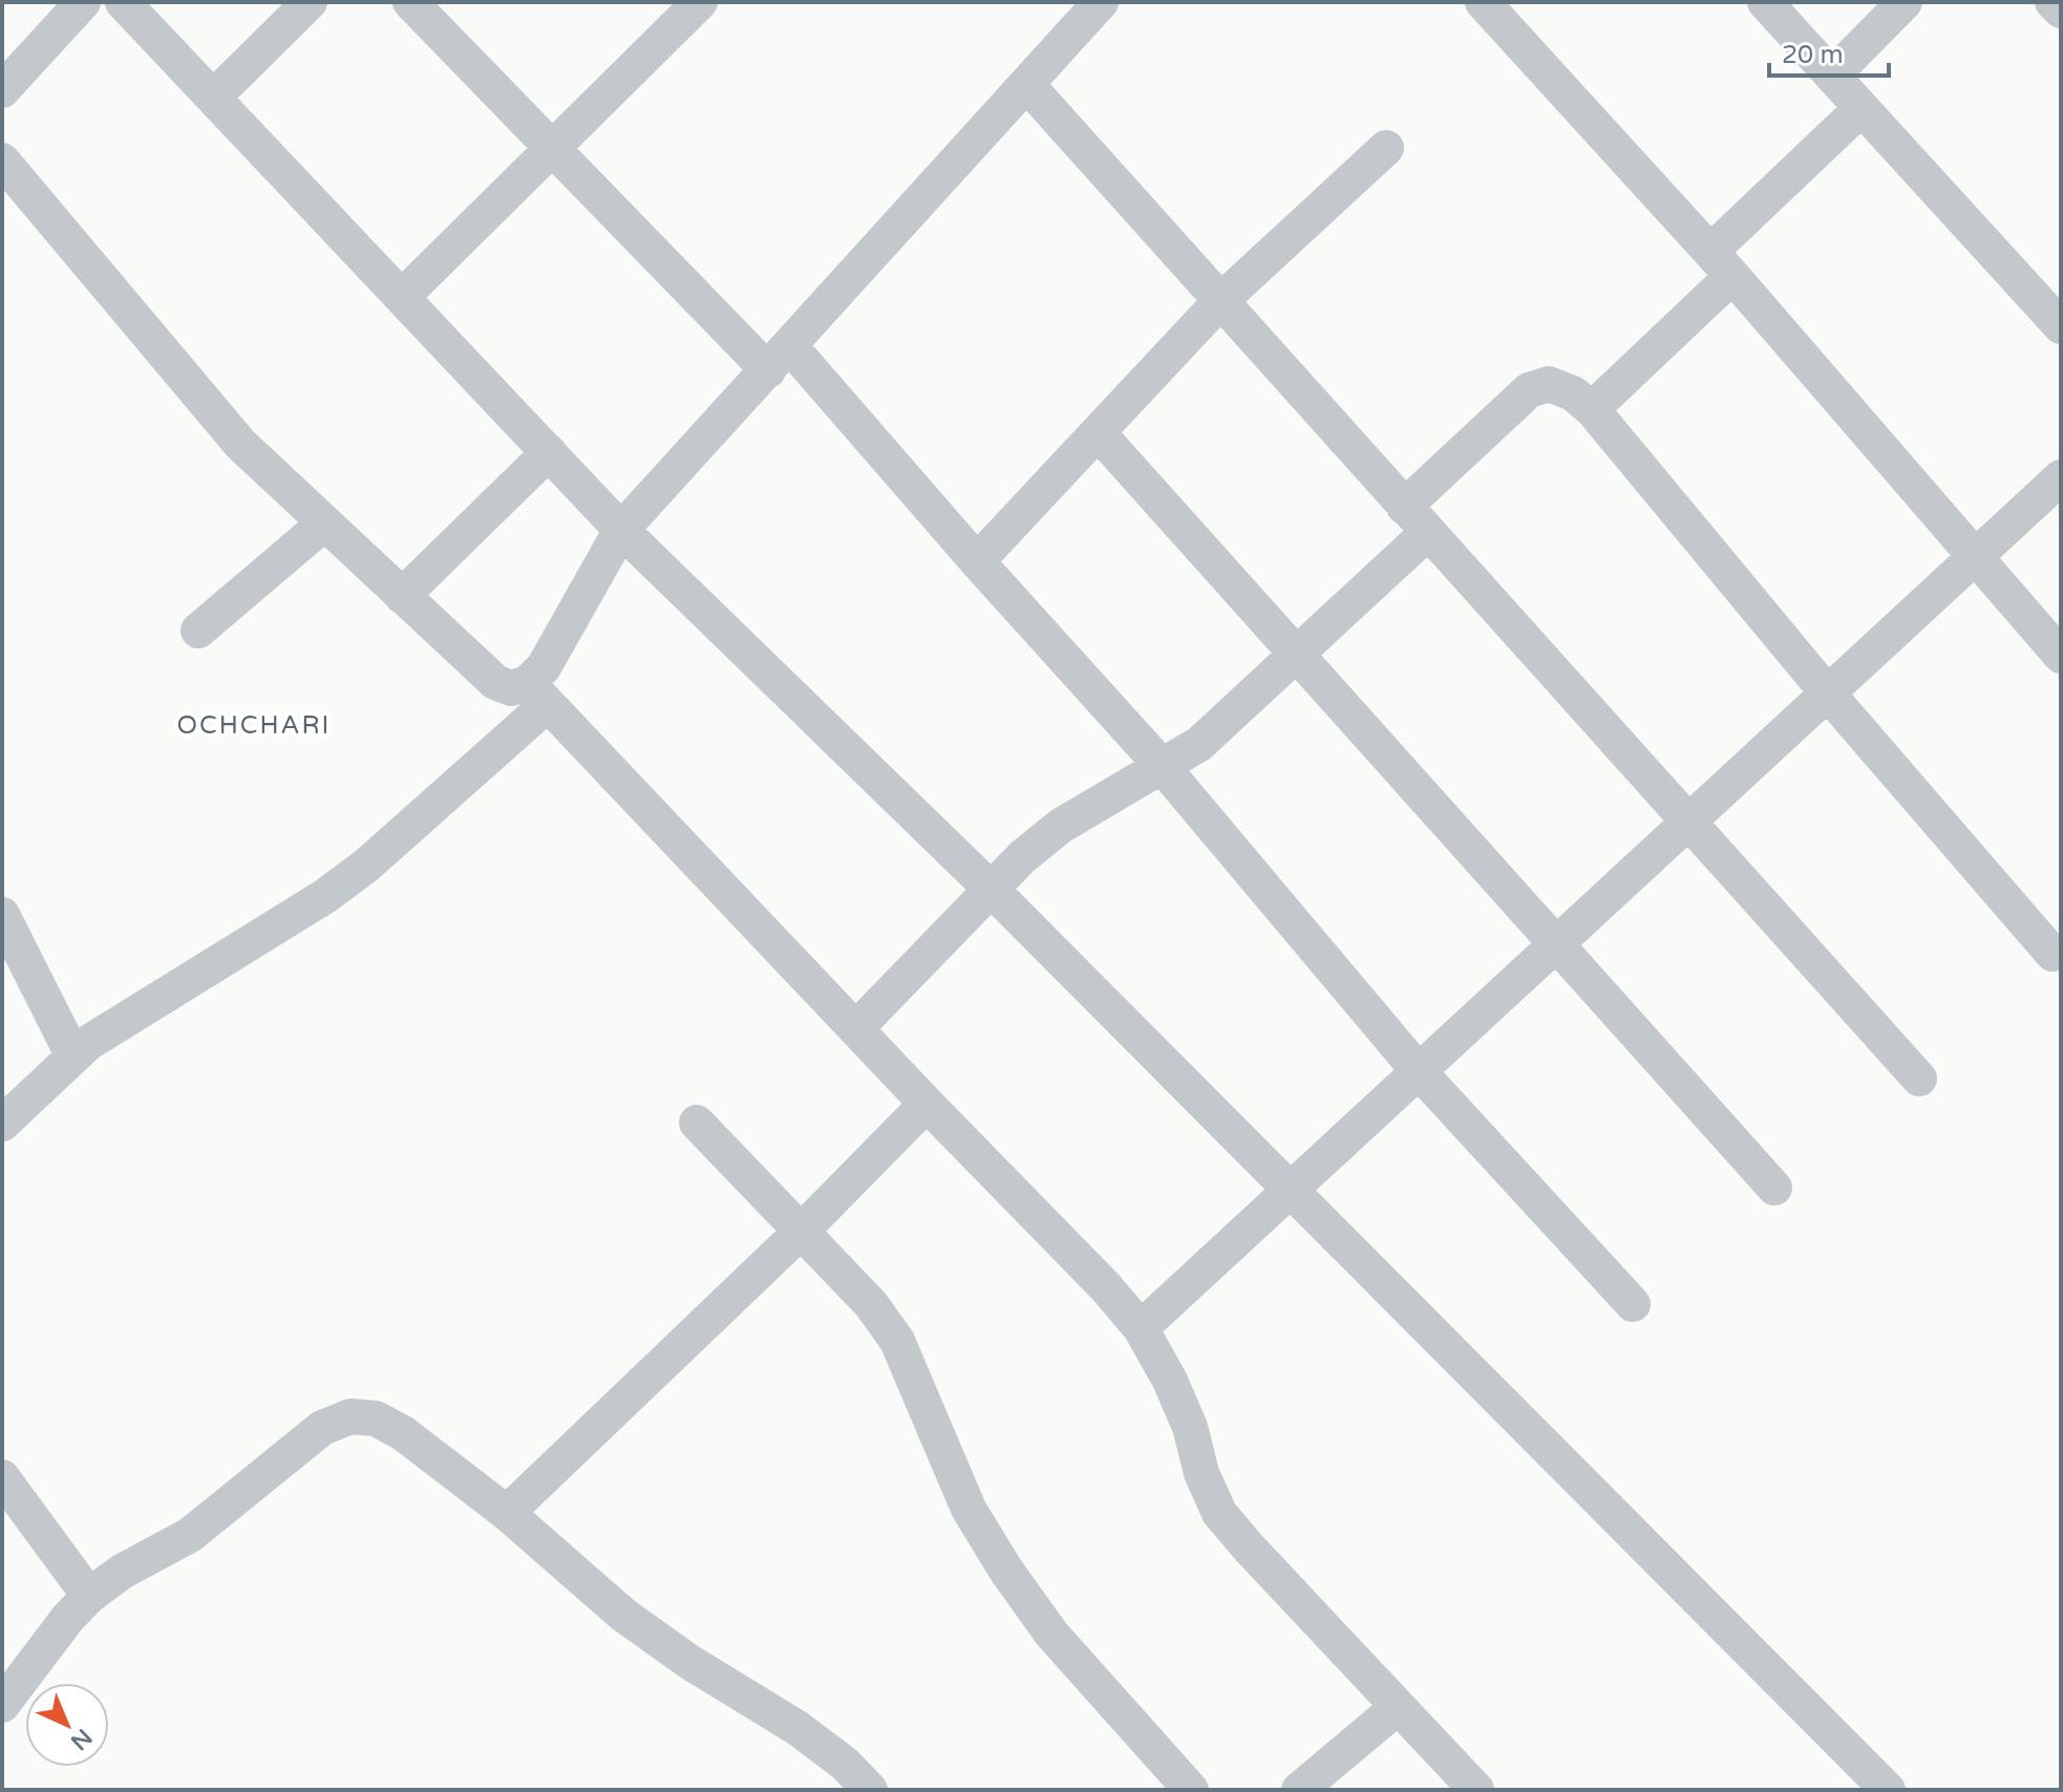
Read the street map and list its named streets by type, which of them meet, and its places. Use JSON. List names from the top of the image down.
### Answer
{
  "districts": ["OCHCHARI"],
  "scale_bar": "20 m",
  "north": "bottom right"
}
